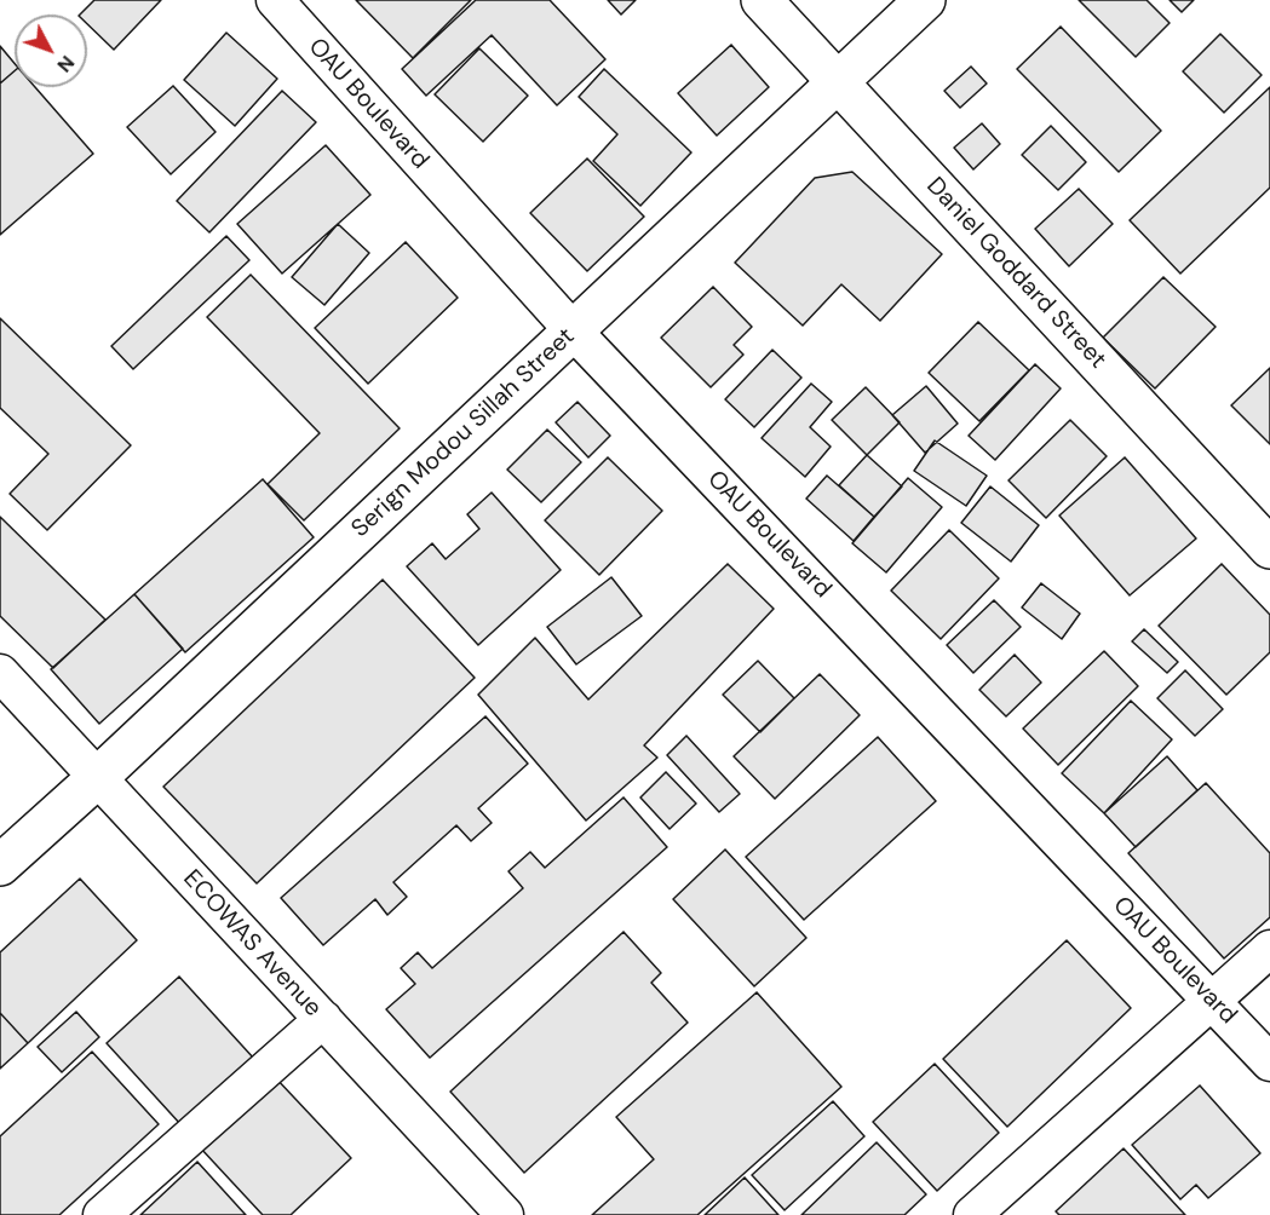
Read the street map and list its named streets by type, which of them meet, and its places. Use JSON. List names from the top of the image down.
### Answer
{
  "streets": {
    "main road": ["Daniel Goddard Street", "Serign Modou Sillah Street"],
    "street": ["OAU Boulevard", "ECOWAS Avenue"]
  },
  "crossings": [
    ["OAU Boulevard", "Serign Modou Sillah Street"],
    ["Daniel Goddard Street", "Serign Modou Sillah Street"],
    ["Serign Modou Sillah Street", "ECOWAS Avenue"]
  ],
  "north": "bottom right"
}
